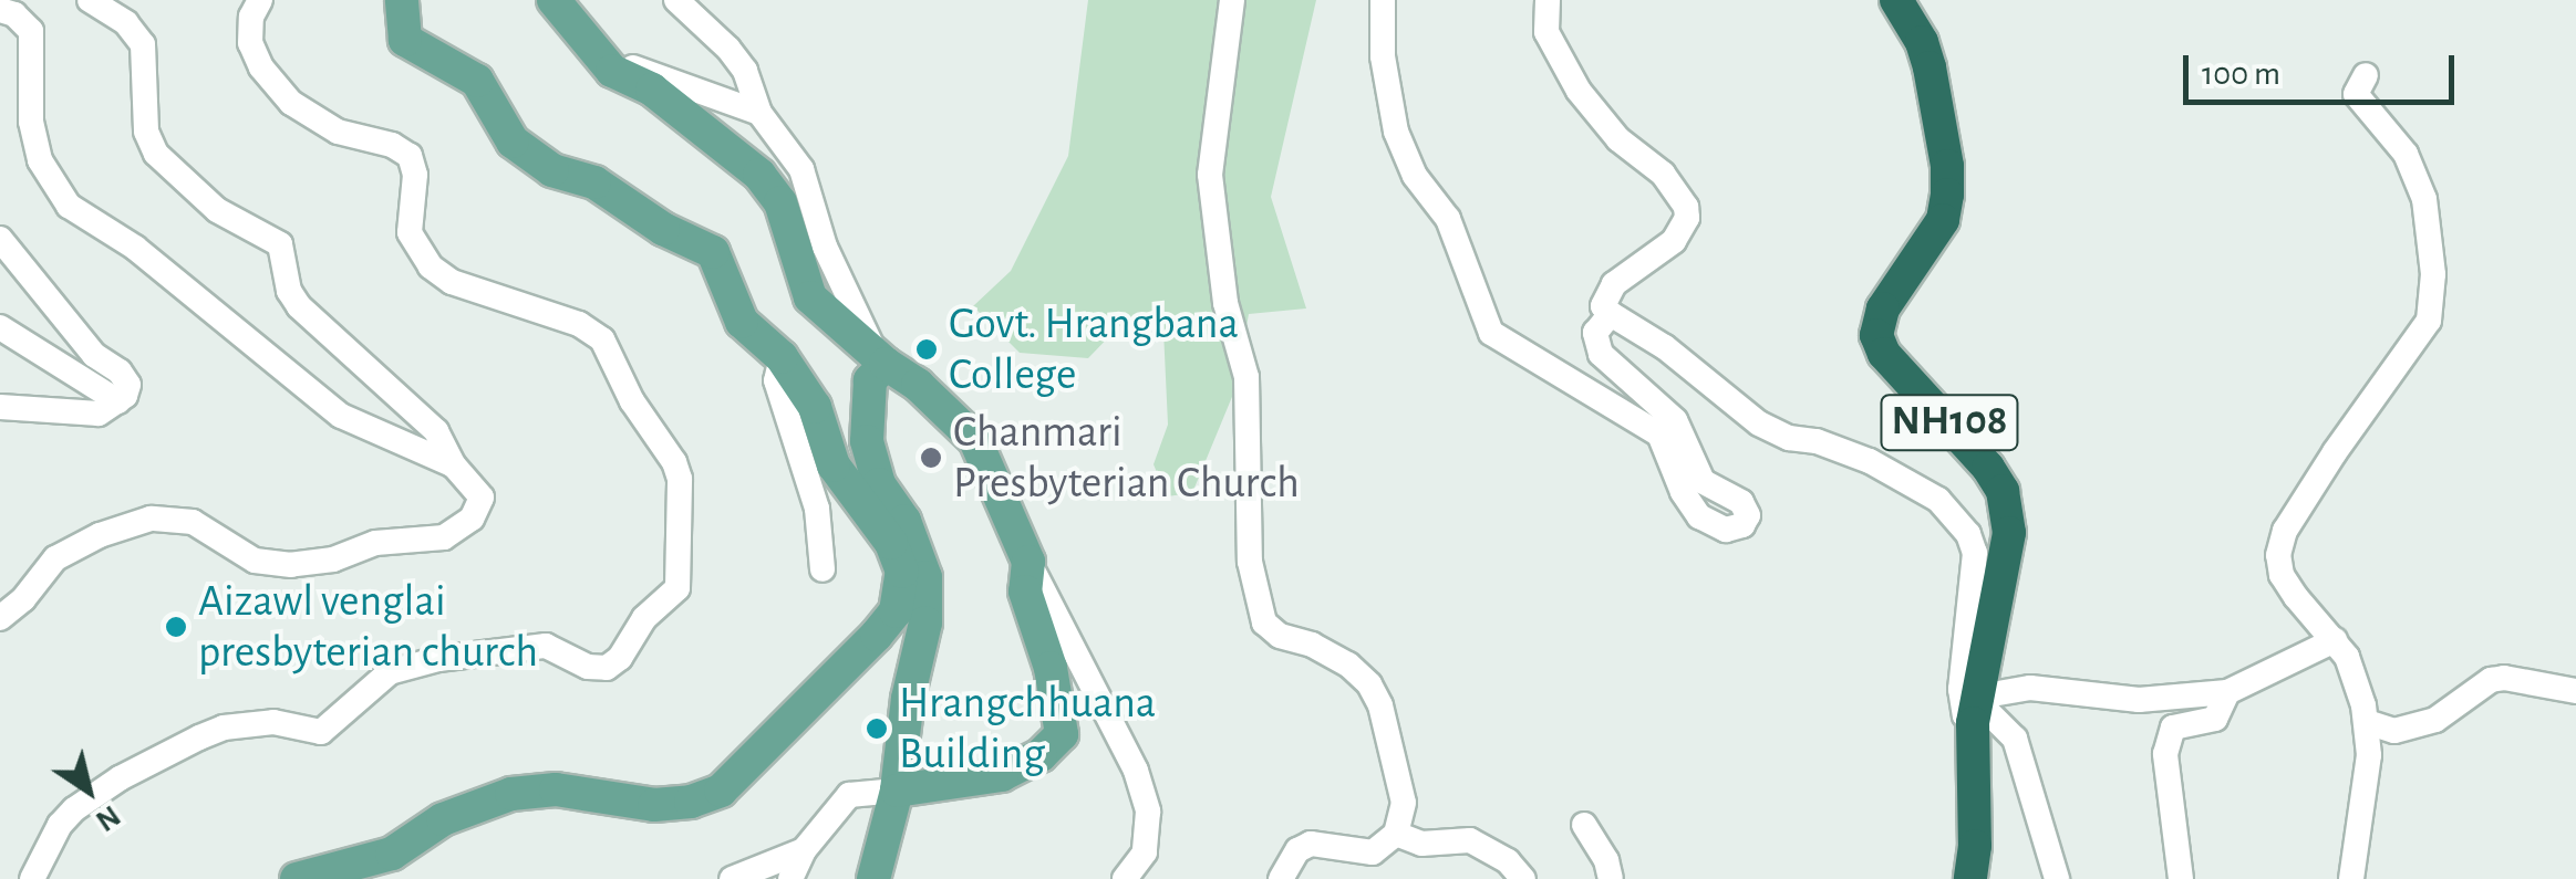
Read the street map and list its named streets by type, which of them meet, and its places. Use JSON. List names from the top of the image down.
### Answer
{
  "streets": {
    "highway": ["NH108"]
  },
  "places": [
    "Govt. Hrangbana College",
    "Chanmari Presbyterian Church",
    "Aizawl venglai presbyterian church",
    "Hrangchhuana Building"
  ],
  "scale_bar": "100 m",
  "north": "bottom right"
}
